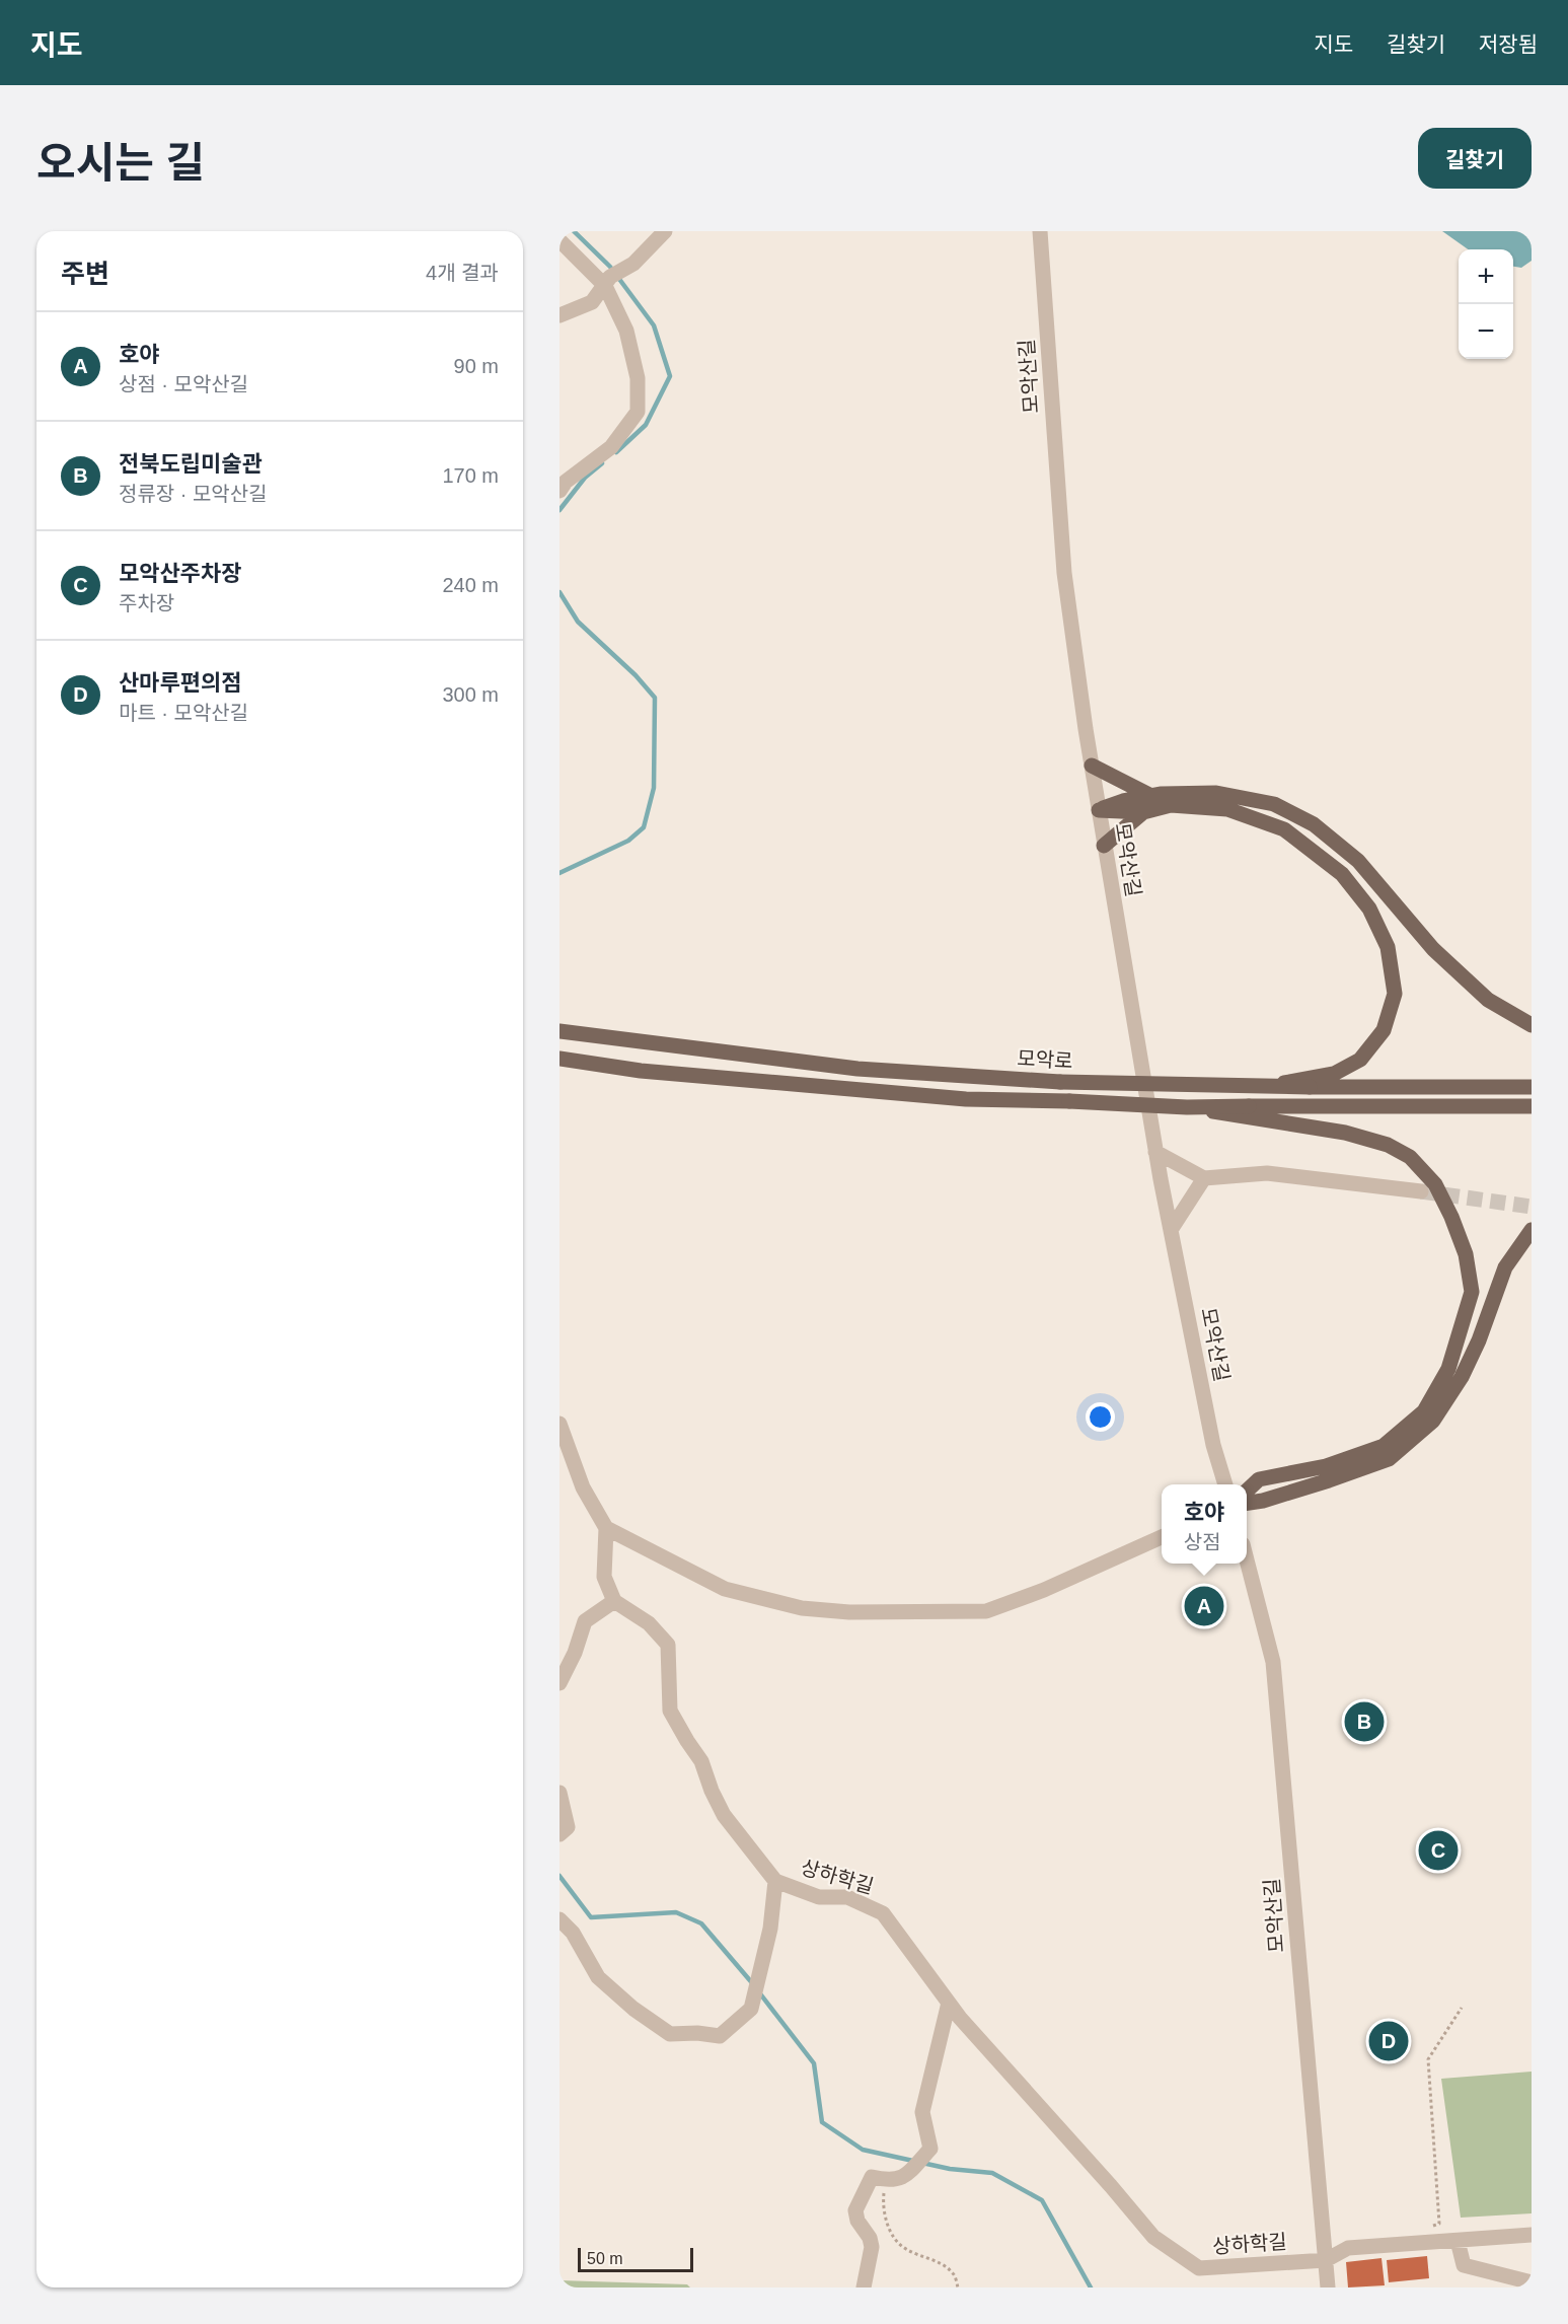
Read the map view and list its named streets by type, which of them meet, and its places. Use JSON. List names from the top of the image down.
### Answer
{
  "streets": {
    "main road": ["모악로"],
    "street": ["모악산길", "상하학길"]
  },
  "crossings": [
    ["모악산길", "상하학길"]
  ],
  "scale_bar": "50 m",
  "page": {
    "header": "지도",
    "nav": ["지도", "길찾기", "저장됨"],
    "title": "오시는 길",
    "buttons": "길찾기",
    "heading": ["주변", "4개 결과"],
    "map_buttons": ["+", "−"],
    "list": [
      {
        "mark": "A",
        "name": "호야",
        "note": "상점 · 모악산길",
        "value": "90 m"
      },
      {
        "mark": "B",
        "name": "전북도립미술관",
        "note": "정류장 · 모악산길",
        "value": "170 m"
      },
      {
        "mark": "C",
        "name": "모악산주차장",
        "note": "주차장",
        "value": "240 m"
      },
      {
        "mark": "D",
        "name": "산마루편의점",
        "note": "마트 · 모악산길",
        "value": "300 m"
      }
    ],
    "popup": ["호야", "상점"],
    "pins": [
      "A",
      "B",
      "C",
      "D"
    ],
    "scale": "50 m"
  }
}
